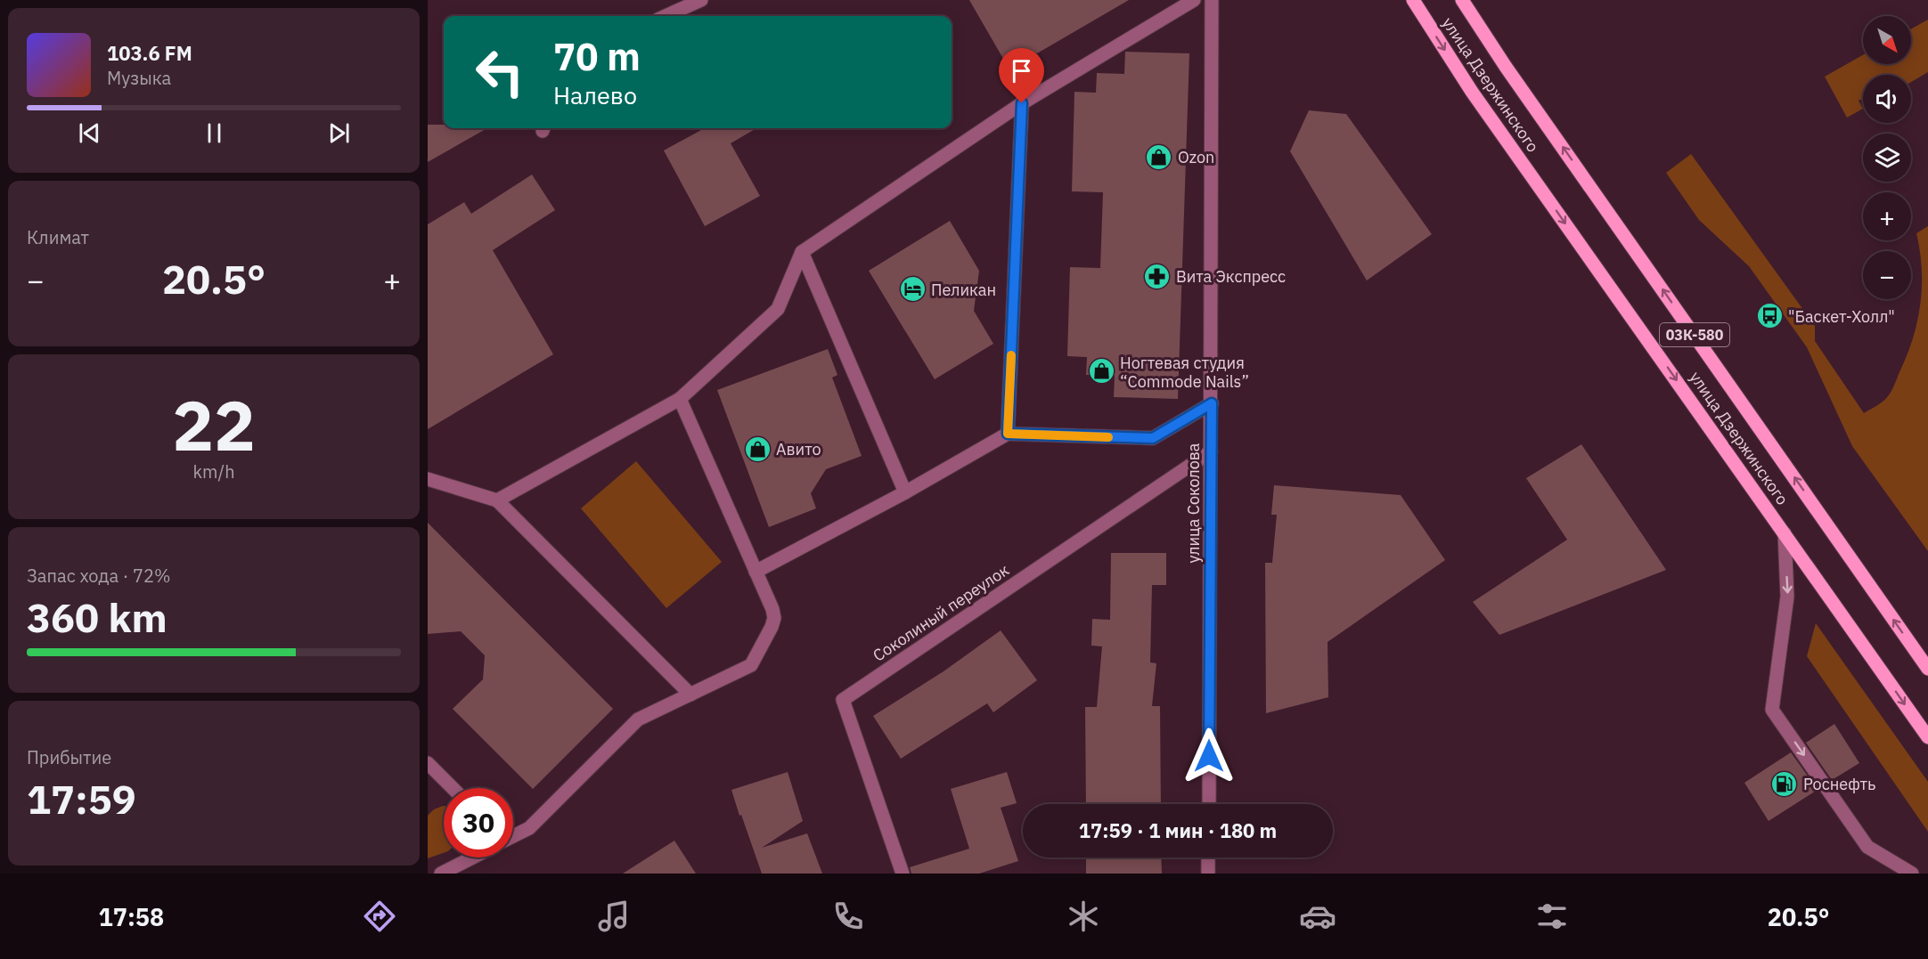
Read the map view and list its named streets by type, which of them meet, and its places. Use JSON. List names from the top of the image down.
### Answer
{
  "streets": {
    "main road": ["улица Дзержинского", "03К-580"],
    "street": ["улица Соколова", "Соколиный переулок"]
  },
  "crossings": [
    ["улица Соколова", "Соколиный переулок"]
  ],
  "places": {
    "shop": ["Ozon", "Ногтевая студия “Commode Nails”", "Авито"],
    "pharmacy": ["Вита Экспресс"],
    "hotel": ["Пеликан"],
    "bus stop": ["\"Баскет-Холл\""],
    "fuel station": ["Роснефть"]
  },
  "north": "bottom right",
  "page": {
    "map_buttons": ["+", "−"],
    "turn": ["70 m", "Налево"],
    "song": ["103.6 FM", "Музыка"],
    "tile": [
      "Климат",
      ["22", "km/h"],
      ["Запас хода · 72%", "360 km"],
      ["Прибытие", "17:59"]
    ],
    "heat": ["−", "20.5°", "+"],
    "limit": "30",
    "trip": "17:59 · 1 мин · 180 m",
    "tabs": ["17:58", "20.5°"]
  }
}
